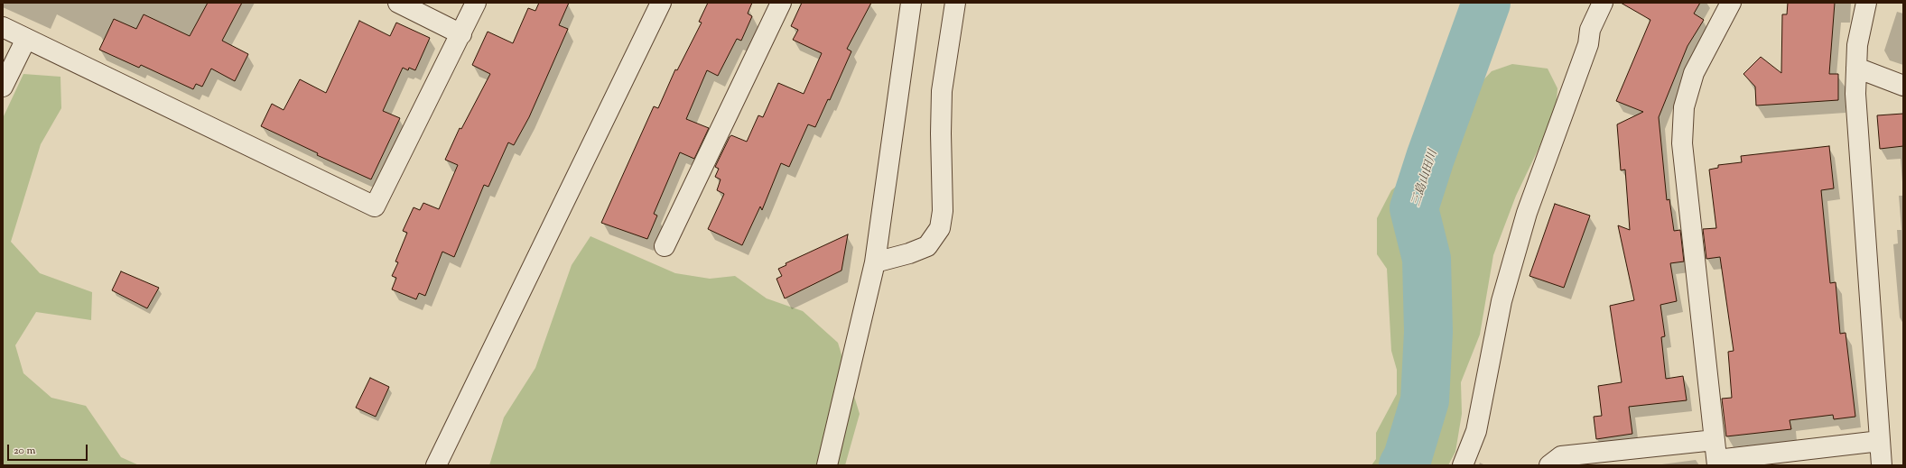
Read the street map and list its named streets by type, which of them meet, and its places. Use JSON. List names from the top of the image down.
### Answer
{
  "water": ["三島山田川"],
  "scale_bar": "20 m"
}
